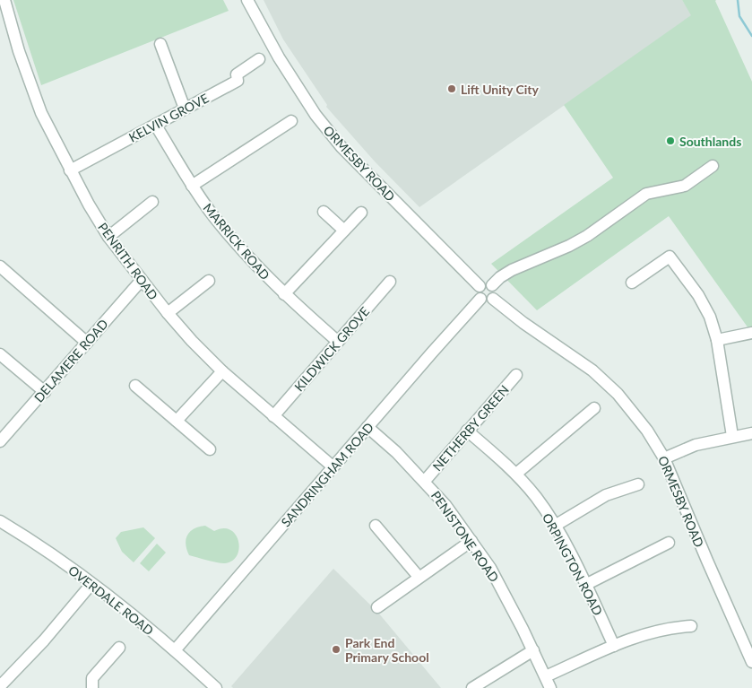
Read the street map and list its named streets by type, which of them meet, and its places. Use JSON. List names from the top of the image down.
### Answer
{
  "streets": {
    "street": [
      "KELVIN GROVE",
      "ORMESBY ROAD",
      "MARRICK ROAD",
      "PENRITH ROAD",
      "KILDWICK GROVE",
      "DELAMERE ROAD",
      "NETHERBY GREEN",
      "SANDRINGHAM ROAD",
      "PENISTONE ROAD",
      "ORPINGTON ROAD",
      "OVERDALE ROAD"
    ]
  },
  "crossings": [
    ["KELVIN GROVE", "MARRICK ROAD"],
    ["KELVIN GROVE", "PENRITH ROAD"],
    ["ORMESBY ROAD", "SANDRINGHAM ROAD"],
    ["MARRICK ROAD", "KILDWICK GROVE"],
    ["PENRITH ROAD", "KILDWICK GROVE"],
    ["PENRITH ROAD", "DELAMERE ROAD"],
    ["PENRITH ROAD", "SANDRINGHAM ROAD"],
    ["NETHERBY GREEN", "PENISTONE ROAD"],
    ["NETHERBY GREEN", "ORPINGTON ROAD"],
    ["SANDRINGHAM ROAD", "PENISTONE ROAD"],
    ["SANDRINGHAM ROAD", "OVERDALE ROAD"]
  ],
  "places": ["Lift Unity City", "Southlands", "Park End Primary School"]
}
